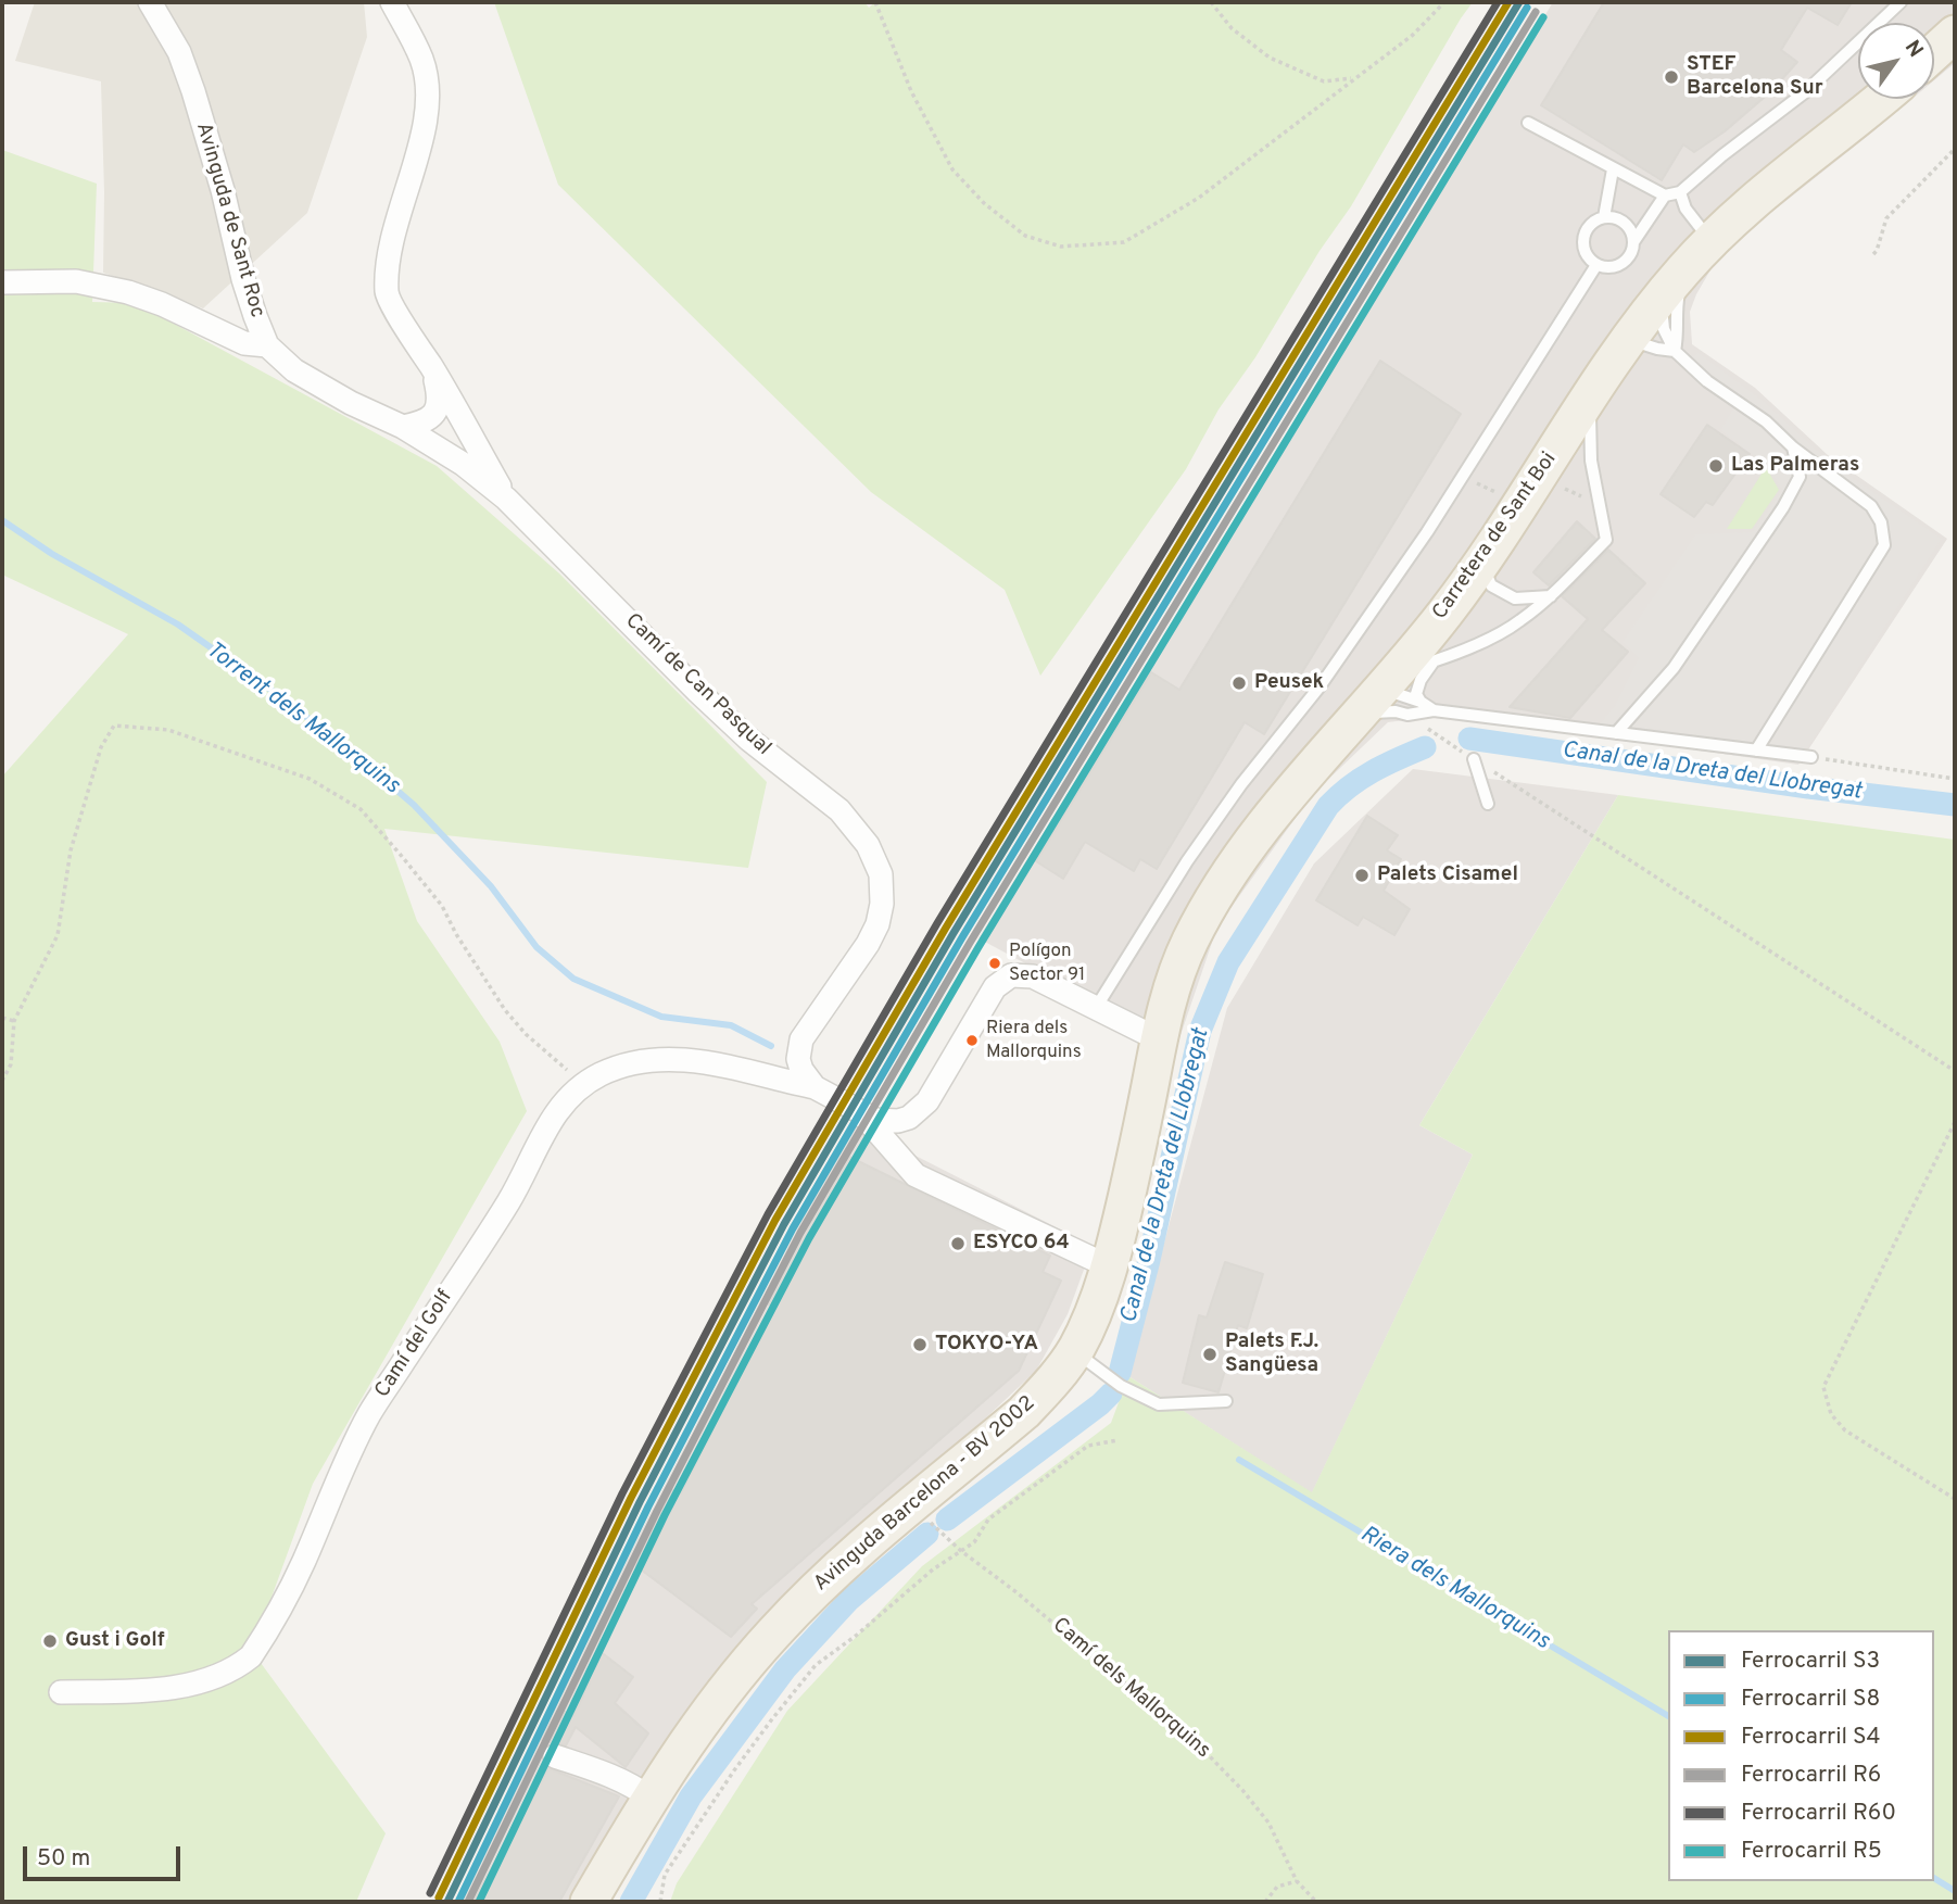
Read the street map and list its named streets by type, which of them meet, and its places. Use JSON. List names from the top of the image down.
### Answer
{
  "streets": {
    "main road": ["Carretera de Sant Boi", "Avinguda Barcelona - BV 2002"],
    "street": ["Avinguda de Sant Roc", "Camí de Can Pasqual", "Camí del Golf"],
    "path": ["Camí dels Mallorquins"]
  },
  "crossings": [
    ["Avinguda de Sant Roc", "Camí de Can Pasqual"],
    ["Carretera de Sant Boi", "Avinguda Barcelona - BV 2002"],
    ["Camí de Can Pasqual", "Camí del Golf"],
    ["Avinguda Barcelona - BV 2002", "Camí dels Mallorquins"]
  ],
  "water": ["Torrent dels Mallorquins", "Canal de la Dreta del Llobregat", "Riera dels Mallorquins"],
  "places": [
    "STEF Barcelona Sur",
    "Las Palmeras",
    "Peusek",
    "Palets Cisamel",
    "Polígon Sector 91",
    "Riera dels Mallorquins",
    "ESYCO 64",
    "TOKYO-YA",
    "Palets F.J. Sangüesa",
    "Gust i Golf"
  ],
  "lines": [
    "rail line S3",
    "rail line S4",
    "rail line R60",
    "rail line S8",
    "rail line R6",
    "rail line R5"
  ],
  "legend": [
    "Ferrocarril S3",
    "Ferrocarril S8",
    "Ferrocarril S4",
    "Ferrocarril R6",
    "Ferrocarril R60",
    "Ferrocarril R5"
  ],
  "scale_bar": "50 m",
  "north": "top right"
}
